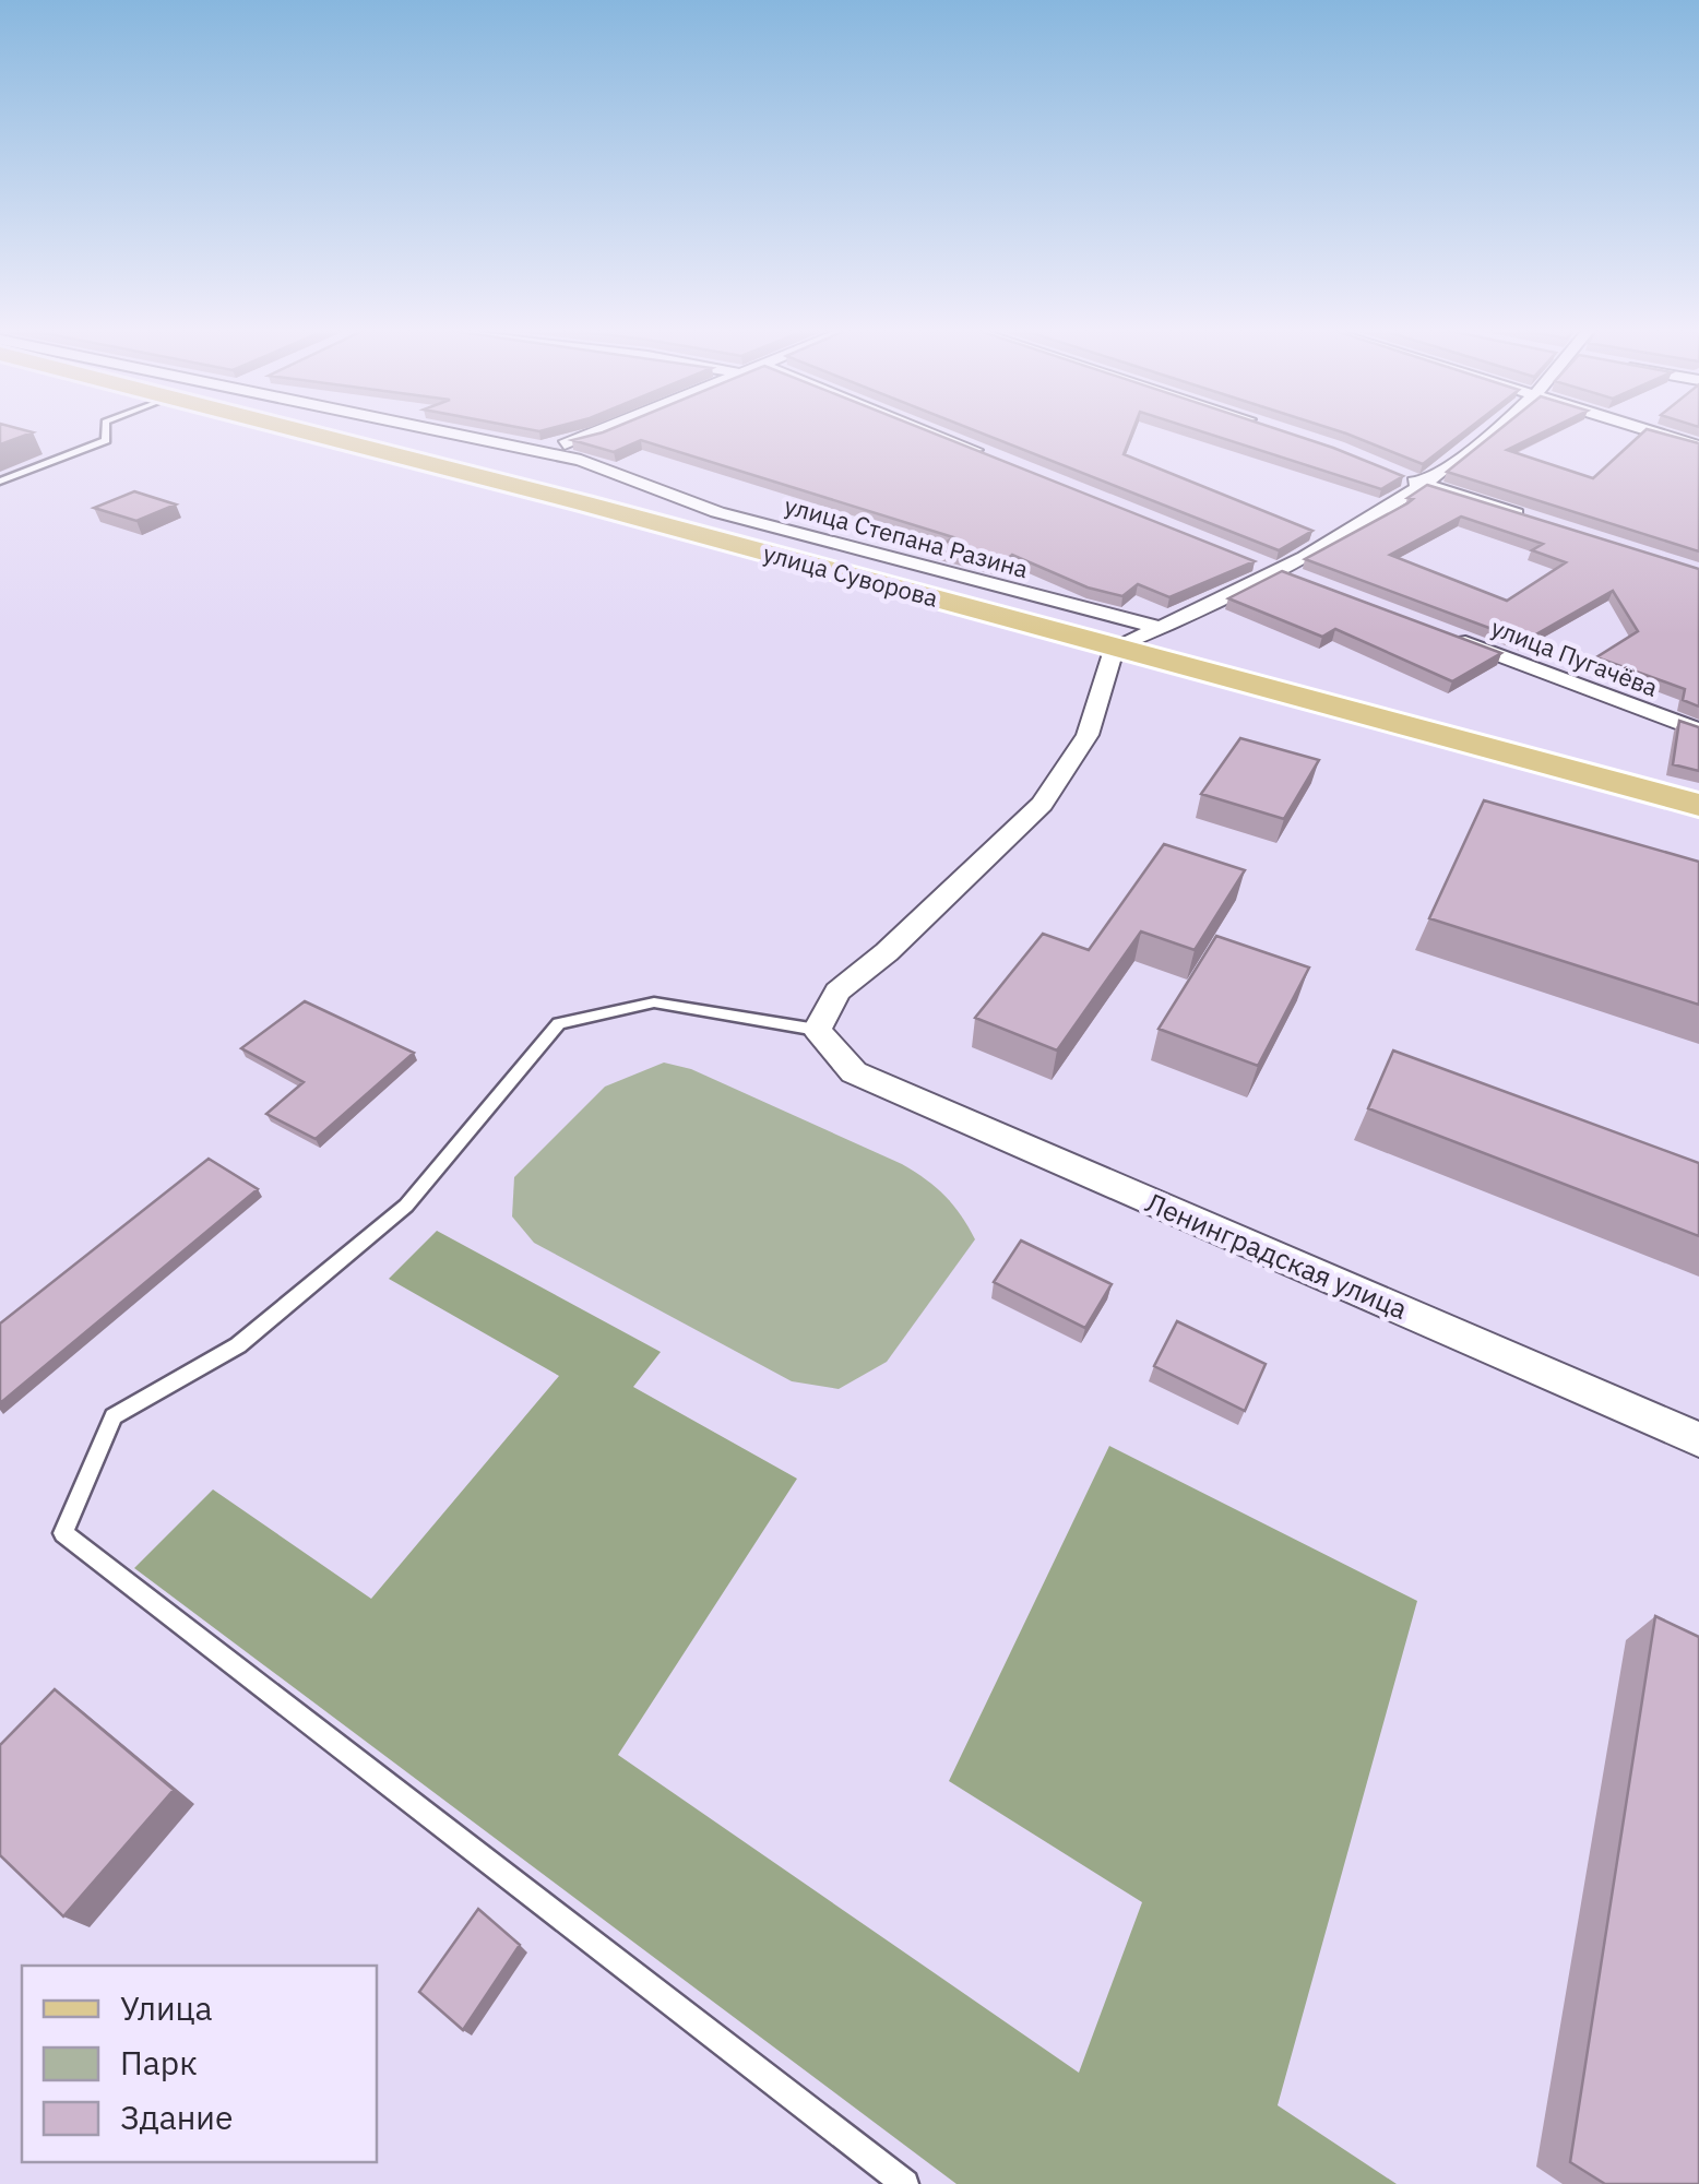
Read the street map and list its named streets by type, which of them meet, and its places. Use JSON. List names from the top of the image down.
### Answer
{
  "streets": {
    "main road": ["улица Суворова"],
    "street": ["улица Степана Разина", "улица Пугачёва", "Ленинградская улица"]
  },
  "legend": ["Улица", "Парк", "Здание"]
}
